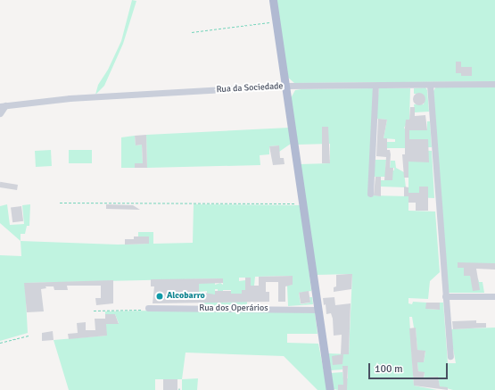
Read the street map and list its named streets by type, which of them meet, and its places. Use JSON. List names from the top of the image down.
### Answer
{
  "streets": {
    "street": ["Rua da Sociedade", "Rua dos Operários"]
  },
  "places": ["Alcobarro"],
  "scale_bar": "100 m"
}
